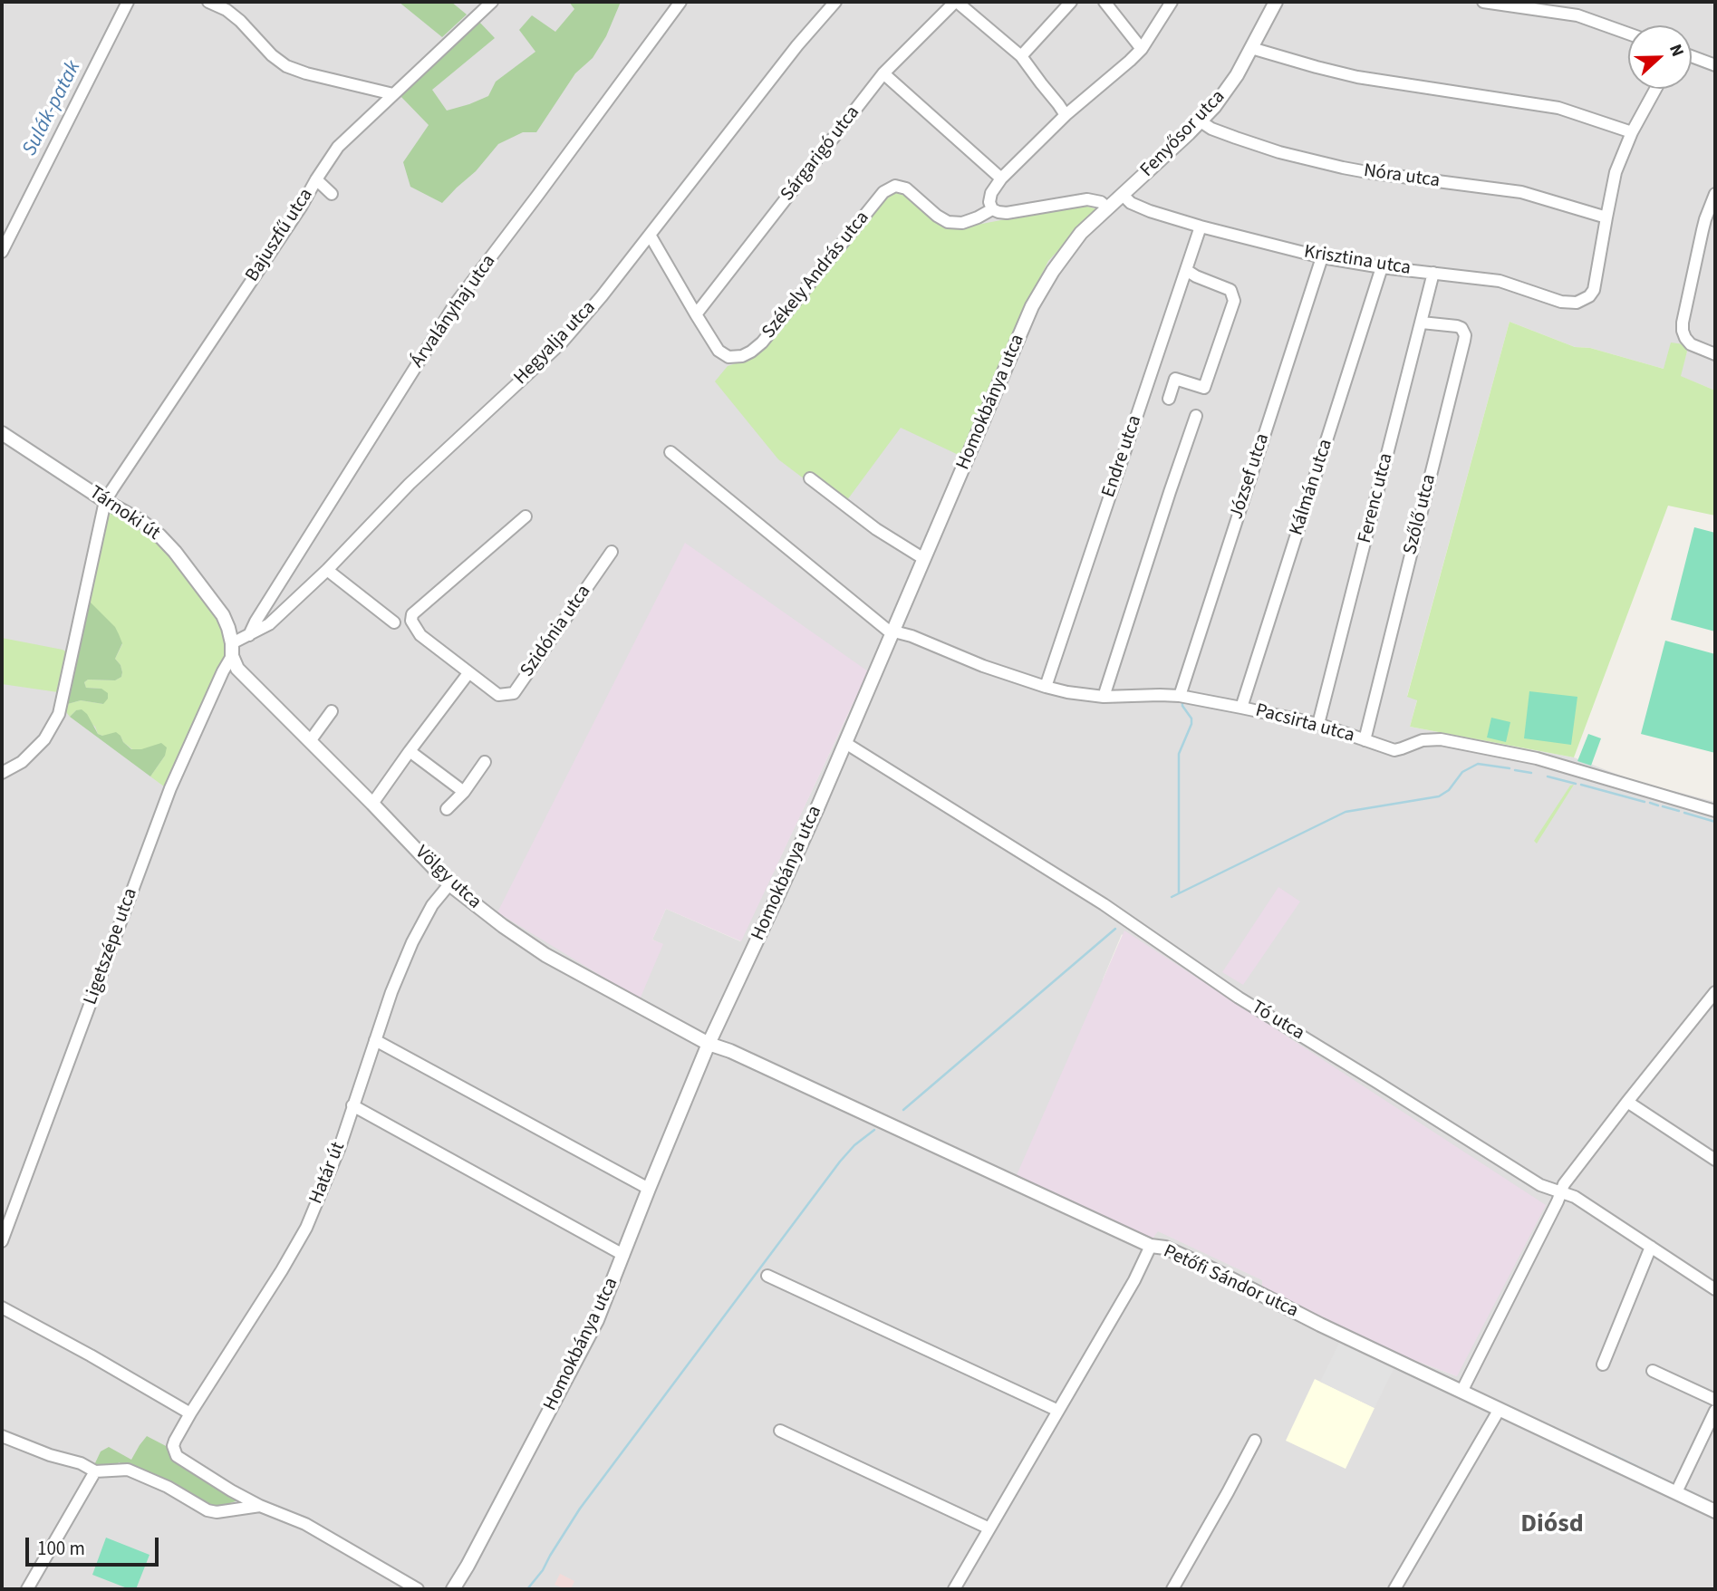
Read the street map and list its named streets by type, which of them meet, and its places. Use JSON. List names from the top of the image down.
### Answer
{
  "streets": {
    "street": [
      "Fenyősor utca",
      "Sárgarigó utca",
      "Nóra utca",
      "Bajuszfű utca",
      "Krisztina utca",
      "Székely András utca",
      "Árvalányhaj utca",
      "Hegyalja utca",
      "Homokbánya utca",
      "Endre utca",
      "József utca",
      "Kálmán utca",
      "Ferenc utca",
      "Tárnoki út",
      "Szőlő utca",
      "Szidónia utca",
      "Pacsirta utca",
      "Völgy utca",
      "Ligetszépe utca",
      "Tó utca",
      "Határ út",
      "Petőfi Sándor utca"
    ]
  },
  "crossings": [
    ["Fenyősor utca", "Nóra utca"],
    ["Fenyősor utca", "Krisztina utca"],
    ["Fenyősor utca", "Homokbánya utca"],
    ["Sárgarigó utca", "Székely András utca"],
    ["Nóra utca", "Krisztina utca"],
    ["Bajuszfű utca", "Tárnoki út"],
    ["Krisztina utca", "Homokbánya utca"],
    ["Krisztina utca", "Endre utca"],
    ["Krisztina utca", "József utca"],
    ["Krisztina utca", "Kálmán utca"],
    ["Krisztina utca", "Ferenc utca"],
    ["Székely András utca", "Hegyalja utca"],
    ["Árvalányhaj utca", "Hegyalja utca"],
    ["Hegyalja utca", "Tárnoki út"],
    ["Hegyalja utca", "Völgy utca"],
    ["Hegyalja utca", "Ligetszépe utca"],
    ["Homokbánya utca", "Pacsirta utca"],
    ["Homokbánya utca", "Völgy utca"],
    ["Homokbánya utca", "Tó utca"],
    ["Homokbánya utca", "Petőfi Sándor utca"],
    ["Endre utca", "Pacsirta utca"],
    ["József utca", "Pacsirta utca"],
    ["Kálmán utca", "Pacsirta utca"],
    ["Ferenc utca", "Szőlő utca"],
    ["Ferenc utca", "Pacsirta utca"],
    ["Tárnoki út", "Völgy utca"],
    ["Tárnoki út", "Ligetszépe utca"],
    ["Szőlő utca", "Pacsirta utca"],
    ["Völgy utca", "Ligetszépe utca"],
    ["Völgy utca", "Határ út"],
    ["Völgy utca", "Petőfi Sándor utca"]
  ],
  "districts": ["Diósd"],
  "water": ["Sulák-patak"],
  "scale_bar": "100 m",
  "north": "right"
}
